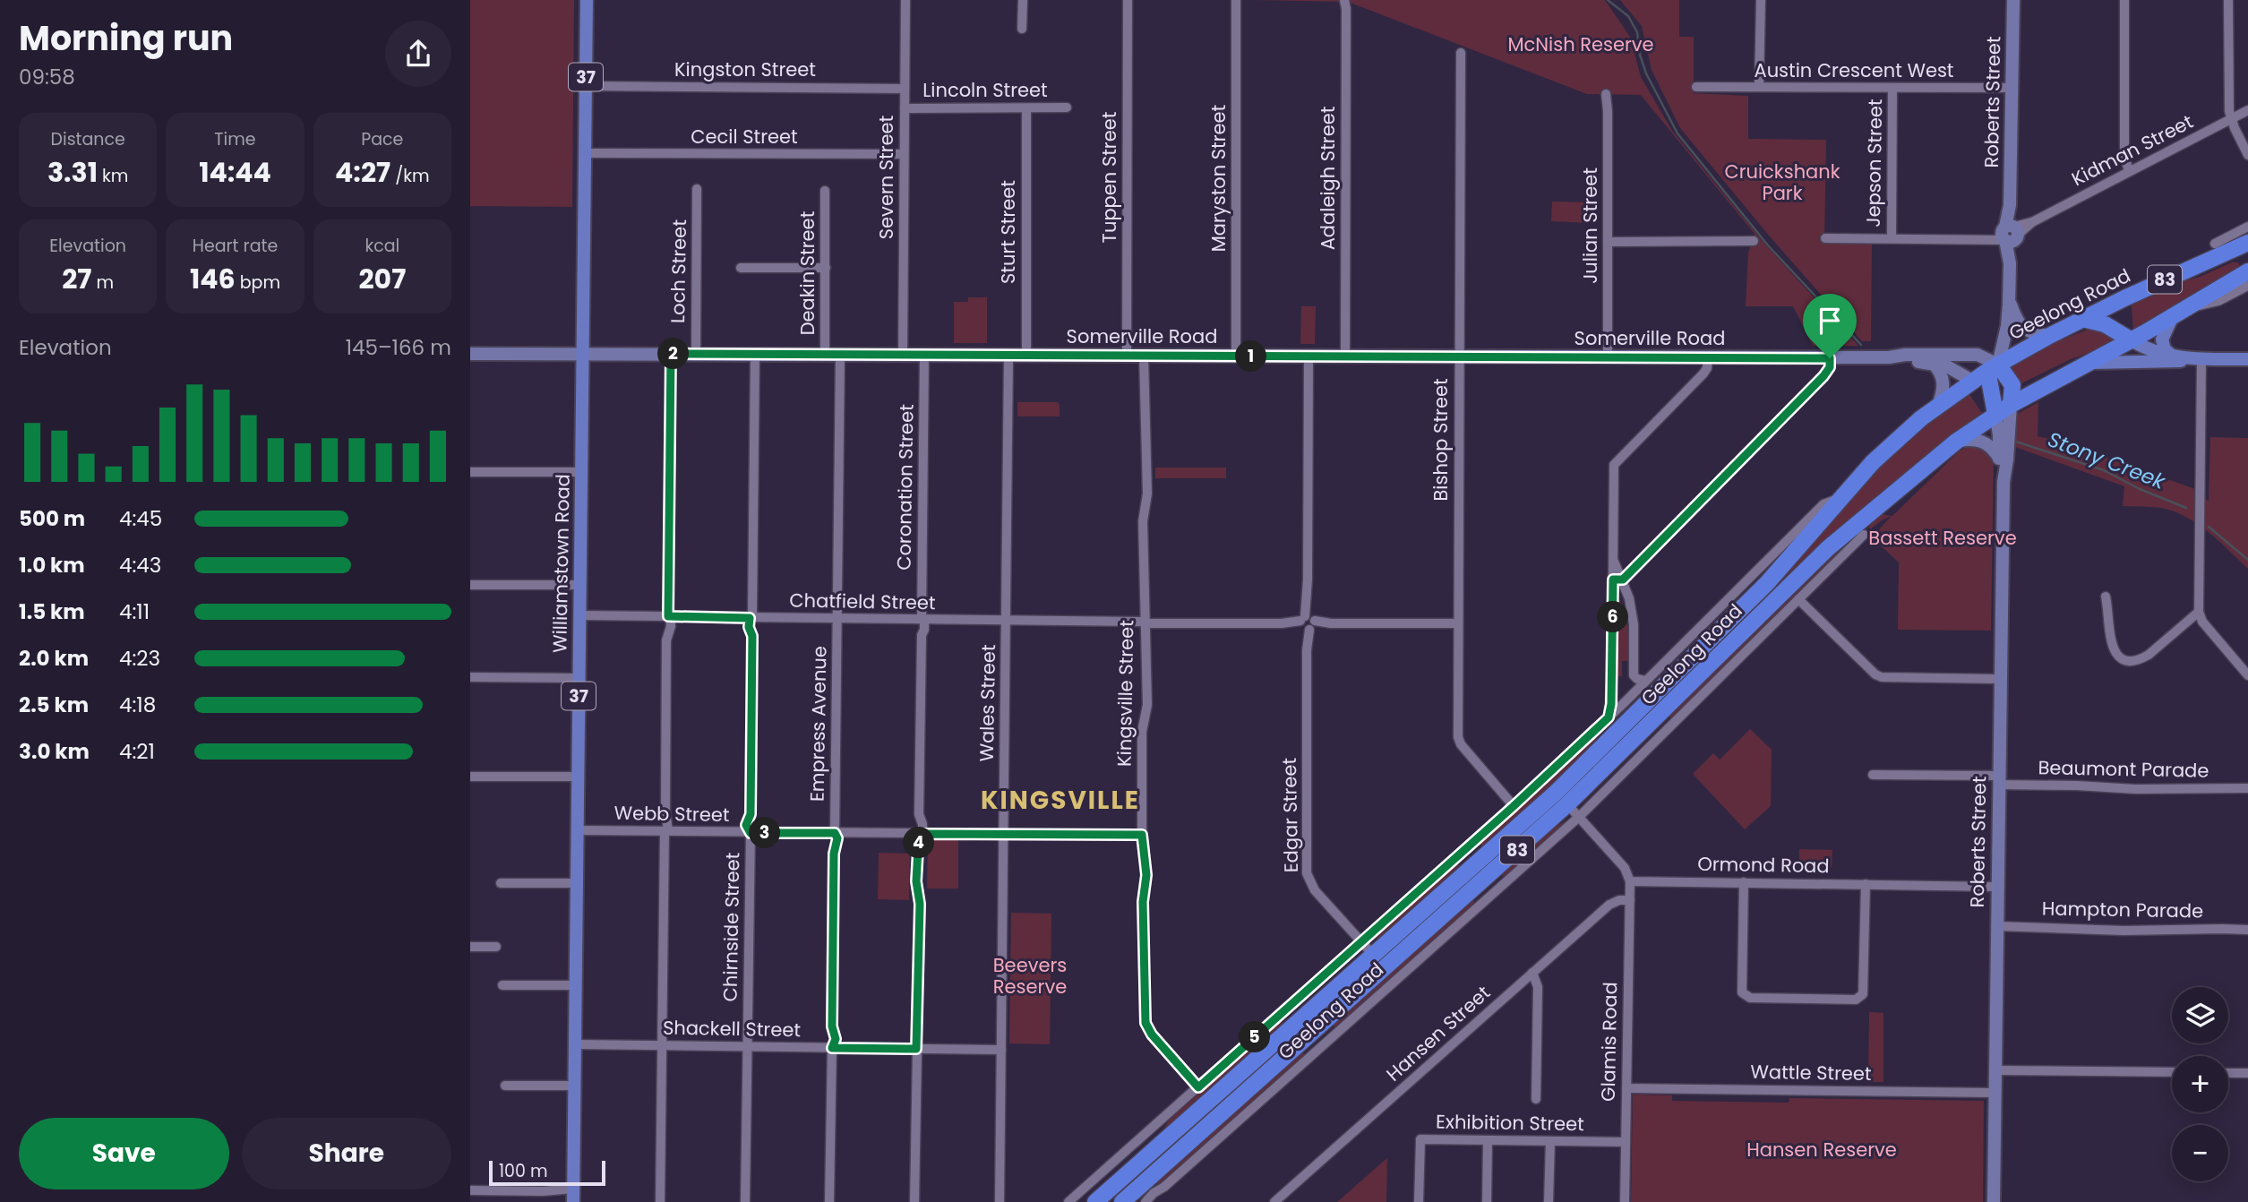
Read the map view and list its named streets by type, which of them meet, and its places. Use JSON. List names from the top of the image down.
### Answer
{
  "streets": {
    "highway": ["83", "Geelong Road"],
    "main road": [
      "37",
      "Roberts Street",
      "Somerville Road",
      "Williamstown Road"
    ],
    "street": [
      "Kingston Street",
      "Austin Crescent West",
      "Lincoln Street",
      "Cecil Street",
      "Kidman Street",
      "Jepson Street",
      "Severn Street",
      "Tuppen Street",
      "Maryston Street",
      "Adaleigh Street",
      "Julian Street",
      "Sturt Street",
      "Loch Street",
      "Deakin Street",
      "Bishop Street",
      "Coronation Street",
      "Chatfield Street",
      "Kingsville Street",
      "Wales Street",
      "Empress Avenue",
      "Beaumont Parade",
      "Webb Street",
      "Edgar Street",
      "Ormond Road",
      "Hampton Parade",
      "Chirnside Street",
      "Shackell Street",
      "Hansen Street",
      "Glamis Road",
      "Wattle Street",
      "Exhibition Street"
    ]
  },
  "crossings": [
    ["Kingston Street", "Severn Street"],
    ["Kingston Street", "Williamstown Road"],
    ["Austin Crescent West", "Roberts Street"],
    ["Austin Crescent West", "Jepson Street"],
    ["Lincoln Street", "Severn Street"],
    ["Lincoln Street", "Sturt Street"],
    ["Roberts Street", "Kidman Street"],
    ["Roberts Street", "Geelong Road"],
    ["Roberts Street", "Somerville Road"],
    ["Roberts Street", "Beaumont Parade"],
    ["Roberts Street", "Ormond Road"],
    ["Roberts Street", "Hampton Parade"],
    ["Roberts Street", "Wattle Street"],
    ["Cecil Street", "Severn Street"],
    ["Cecil Street", "Williamstown Road"],
    ["Severn Street", "Somerville Road"],
    ["Tuppen Street", "Somerville Road"],
    ["Maryston Street", "Somerville Road"],
    ["Adaleigh Street", "Somerville Road"],
    ["Julian Street", "Somerville Road"],
    ["Sturt Street", "Somerville Road"],
    ["Loch Street", "Somerville Road"],
    ["Deakin Street", "Somerville Road"],
    ["Geelong Road", "Somerville Road"],
    ["Geelong Road", "Bishop Street"],
    ["Geelong Road", "Kingsville Street"],
    ["Geelong Road", "Edgar Street"],
    ["Somerville Road", "Bishop Street"],
    ["Somerville Road", "Coronation Street"],
    ["Somerville Road", "Williamstown Road"],
    ["Somerville Road", "Kingsville Street"],
    ["Somerville Road", "Wales Street"],
    ["Somerville Road", "Empress Avenue"],
    ["Somerville Road", "Edgar Street"],
    ["Somerville Road", "Chirnside Street"],
    ["Bishop Street", "Chatfield Street"],
    ["Coronation Street", "Chatfield Street"],
    ["Coronation Street", "Webb Street"],
    ["Coronation Street", "Shackell Street"],
    ["Williamstown Road", "Chatfield Street"],
    ["Williamstown Road", "Webb Street"],
    ["Williamstown Road", "Shackell Street"],
    ["Chatfield Street", "Kingsville Street"],
    ["Chatfield Street", "Wales Street"],
    ["Chatfield Street", "Empress Avenue"],
    ["Chatfield Street", "Edgar Street"],
    ["Chatfield Street", "Chirnside Street"],
    ["Kingsville Street", "Webb Street"],
    ["Wales Street", "Webb Street"],
    ["Wales Street", "Shackell Street"],
    ["Empress Avenue", "Webb Street"],
    ["Empress Avenue", "Shackell Street"],
    ["Webb Street", "Chirnside Street"],
    ["Ormond Road", "Glamis Road"],
    ["Chirnside Street", "Shackell Street"],
    ["Hansen Street", "Glamis Road"],
    ["Glamis Road", "Wattle Street"],
    ["Glamis Road", "Exhibition Street"]
  ],
  "districts": ["KINGSVILLE"],
  "water": ["Stony Creek"],
  "parks": [
    "McNish Reserve",
    "Cruickshank Park",
    "Bassett Reserve",
    "Beevers Reserve",
    "Hansen Reserve"
  ],
  "scale_bar": "100 m",
  "page": {
    "heading": ["Morning run", "09:58"],
    "stats": [
      ["Distance", "3.31 km"],
      ["Time", "14:44"],
      ["Pace", "4:27 /km"],
      ["Elevation", "27 m"],
      ["Heart rate", "146 bpm"],
      ["kcal", "207"]
    ],
    "chart": ["Elevation", "145–166 m"],
    "pins": [
      "2",
      "1",
      "6",
      "3",
      "4",
      "5"
    ],
    "list": [
      {
        "name": "500 m",
        "note": "4:45"
      },
      {
        "name": "1.0 km",
        "note": "4:43"
      },
      {
        "name": "1.5 km",
        "note": "4:11"
      },
      {
        "name": "2.0 km",
        "note": "4:23"
      },
      {
        "name": "2.5 km",
        "note": "4:18"
      },
      {
        "name": "3.0 km",
        "note": "4:21"
      }
    ],
    "map_buttons": ["+", "−"],
    "buttons": ["Save", "Share"],
    "scale": "100 m"
  }
}
